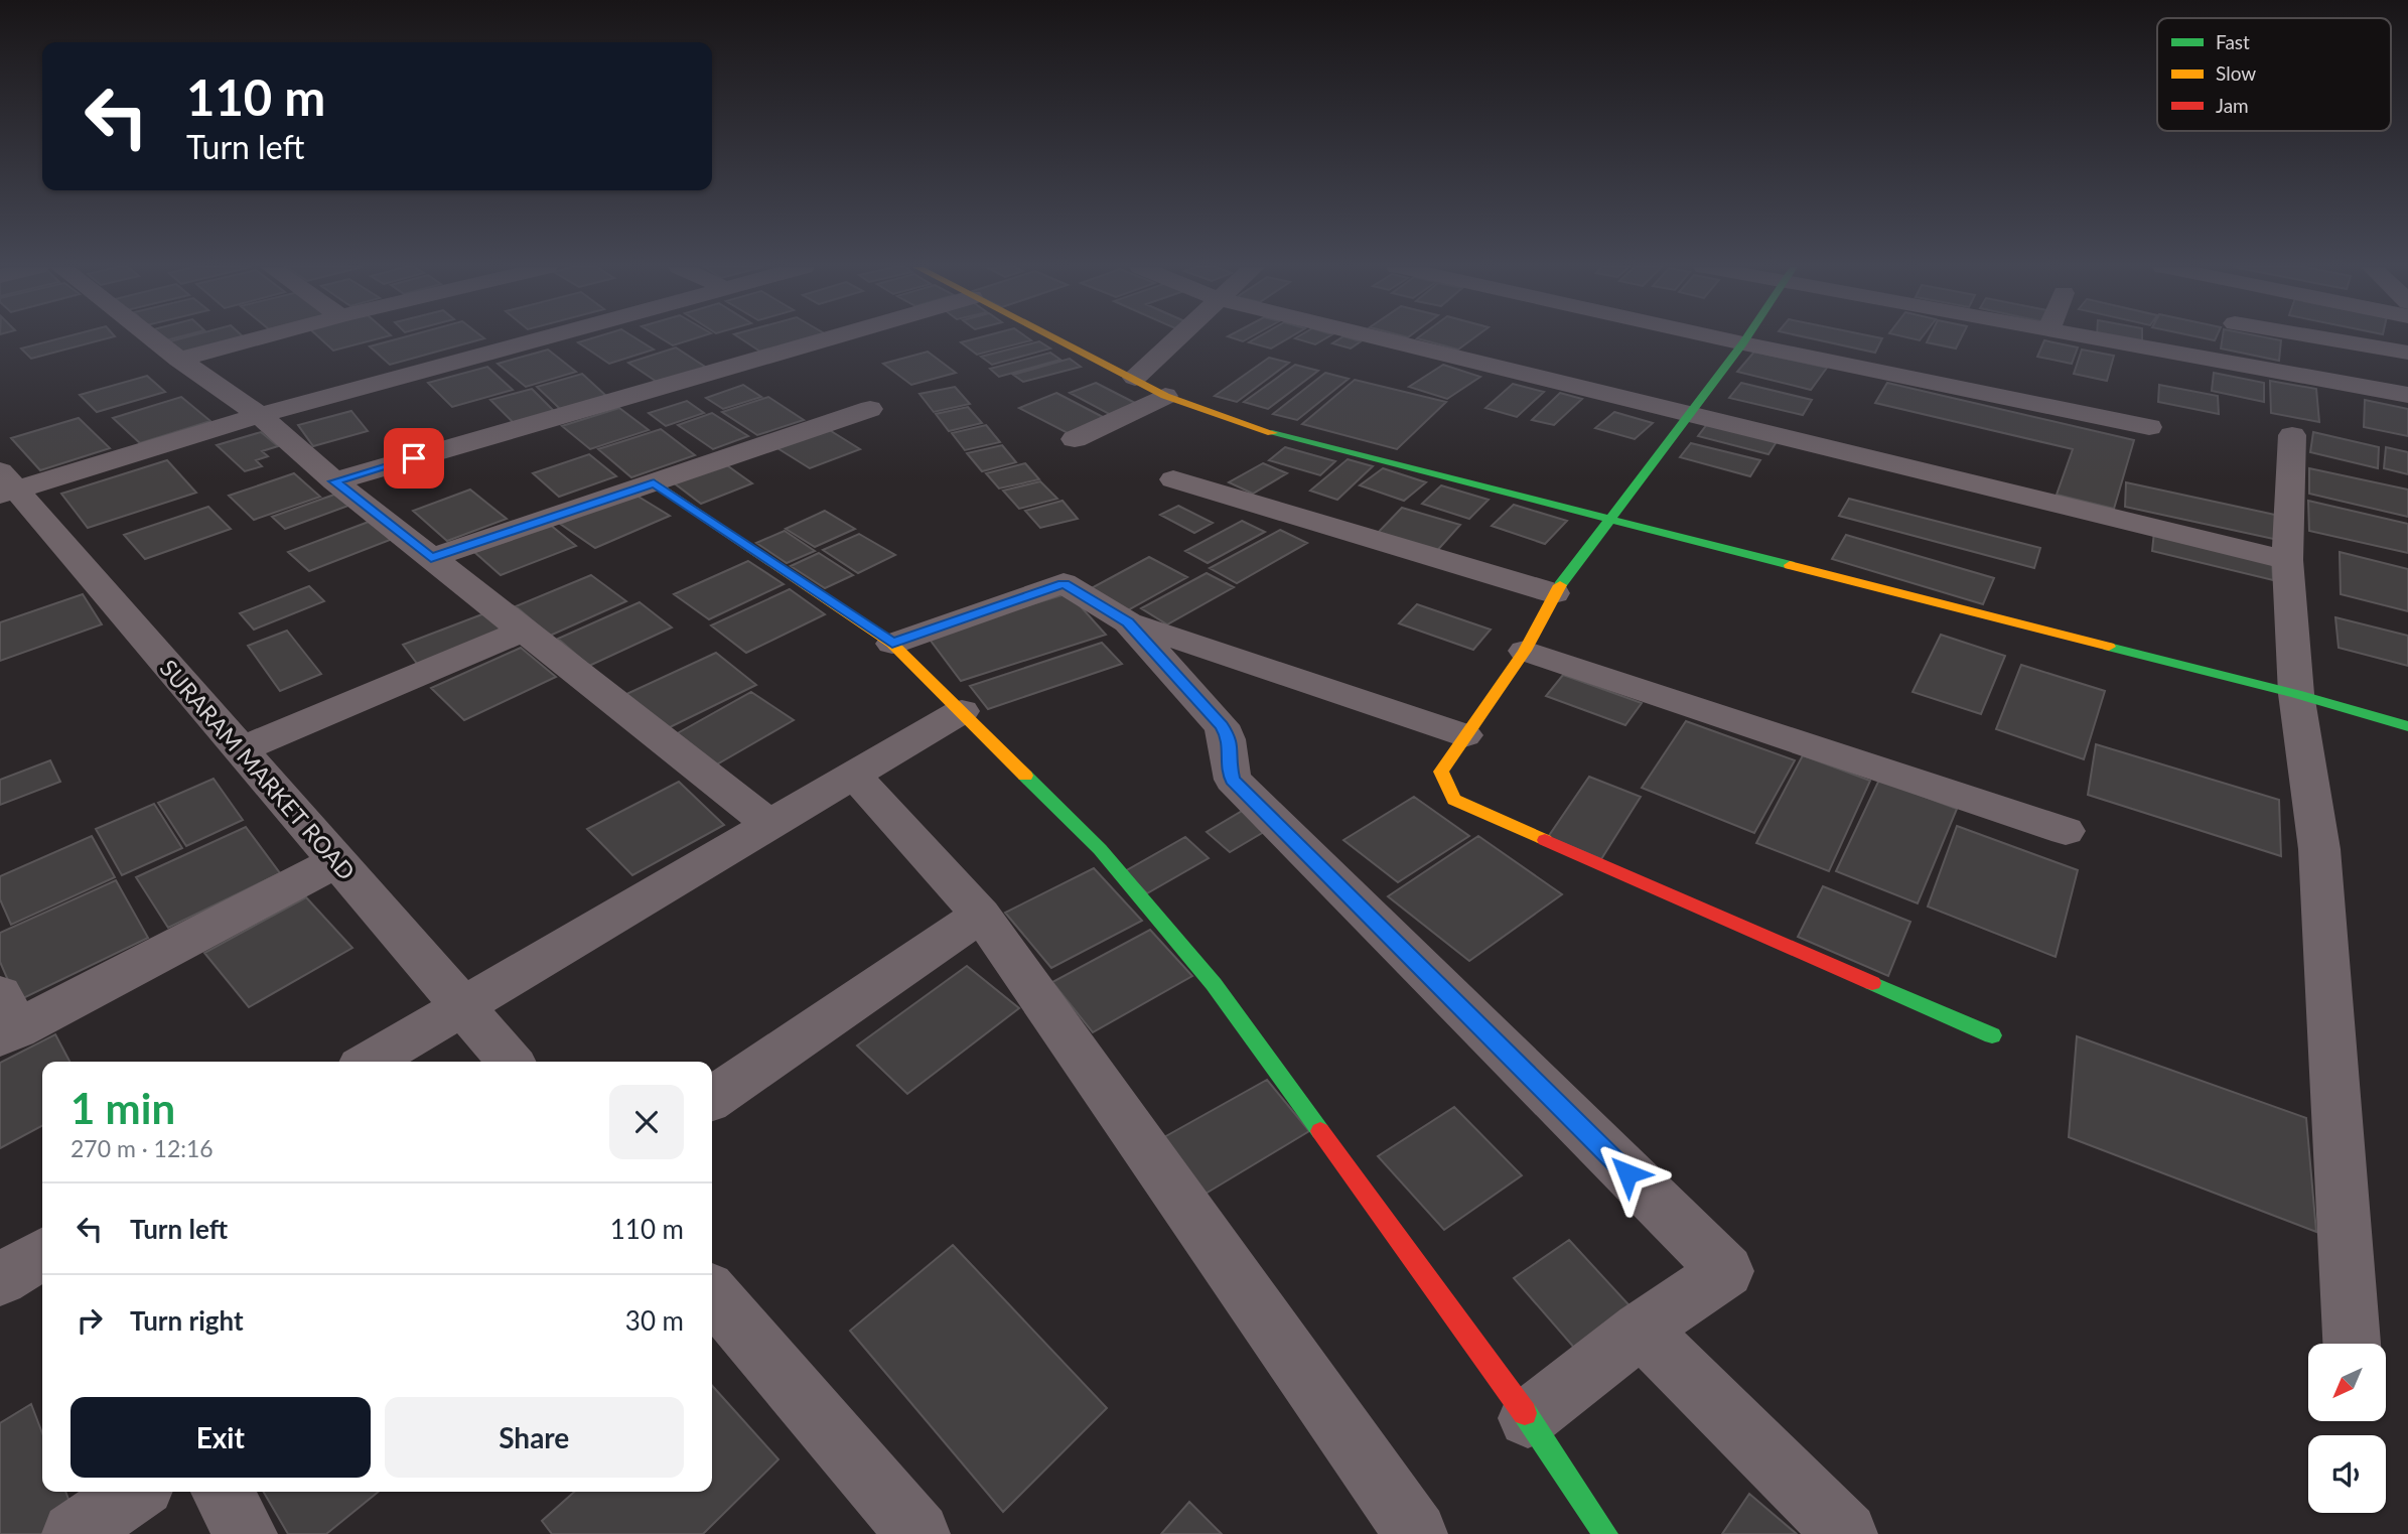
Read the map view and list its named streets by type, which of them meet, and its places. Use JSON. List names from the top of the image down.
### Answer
{
  "streets": {
    "street": ["SURARAM MARKET ROAD"]
  },
  "legend": ["Fast", "Slow", "Jam"],
  "north": "bottom left",
  "page": {
    "turn": ["110 m", "Turn left"],
    "heading": ["1 min", "270 m · 12:16"],
    "list": [
      {
        "name": "Turn left",
        "value": "110 m"
      },
      {
        "name": "Turn right",
        "value": "30 m"
      }
    ],
    "buttons": ["Exit", "Share"]
  }
}
